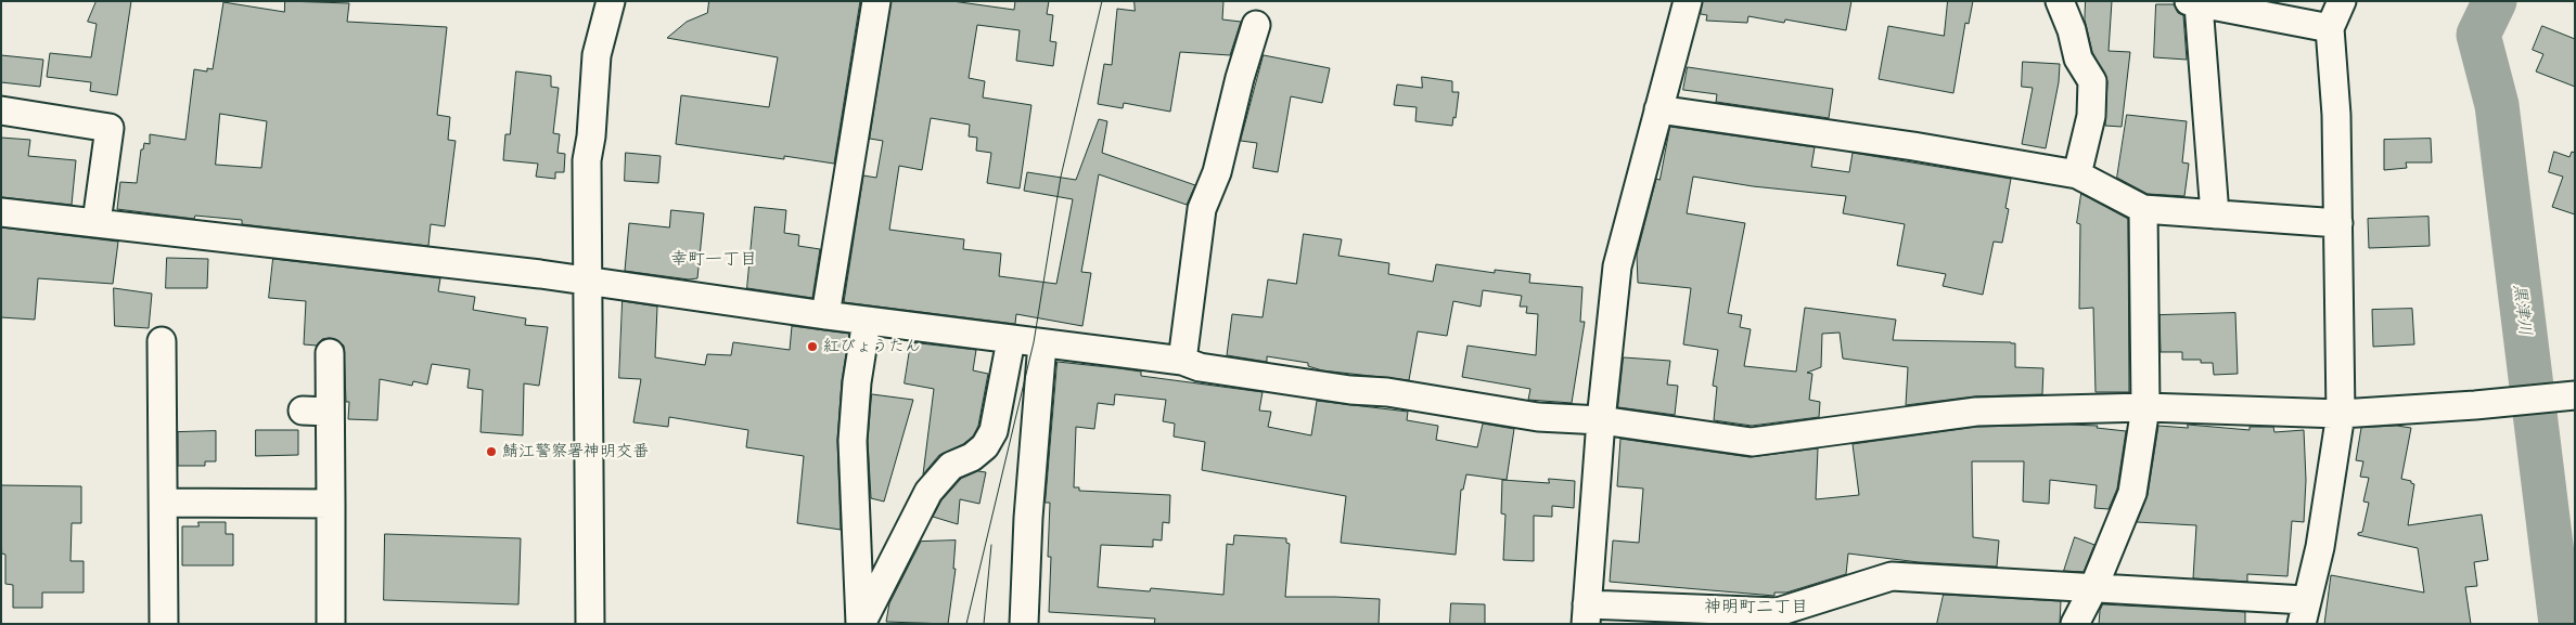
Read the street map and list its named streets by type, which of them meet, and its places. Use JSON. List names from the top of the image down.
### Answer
{
  "districts": ["幸町一丁目", "神明町二丁目"],
  "water": ["黒津川"],
  "places": ["紅びょうたん", "鯖江警察署神明交番"]
}
